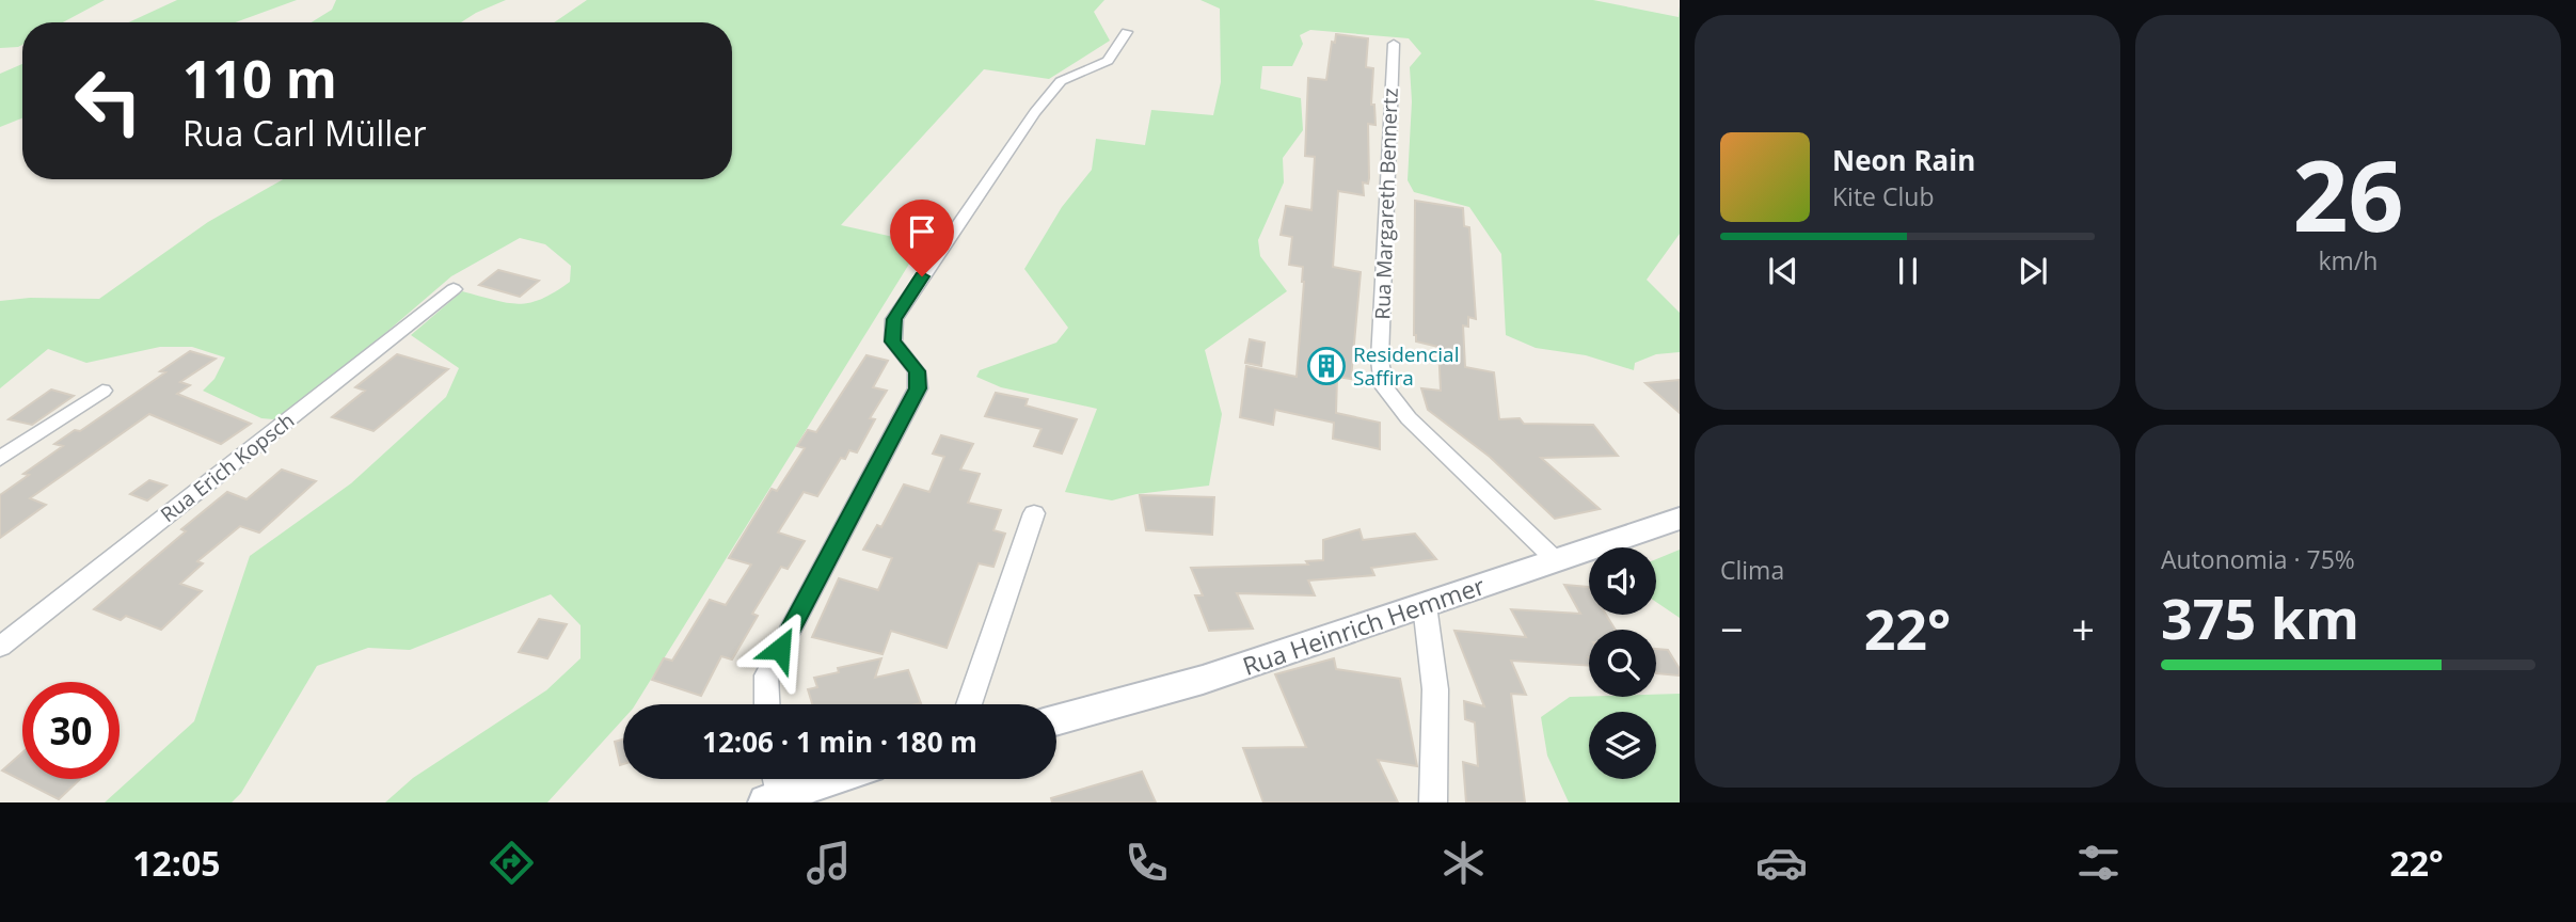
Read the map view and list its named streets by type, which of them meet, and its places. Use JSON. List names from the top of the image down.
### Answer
{
  "streets": {
    "street": ["Rua Margareth Bennertz", "Rua Erich Kopsch", "Rua Heinrich Hemmer"]
  },
  "crossings": [
    ["Rua Margareth Bennertz", "Rua Heinrich Hemmer"]
  ],
  "places": {
    "building": ["Residencial Saffira"]
  },
  "page": {
    "tile": [
      ["26", "km/h"],
      "Clima",
      ["Autonomia · 75%", "375 km"]
    ],
    "turn": ["110 m", "Rua Carl Müller"],
    "song": ["Neon Rain", "Kite Club"],
    "heat": ["−", "22°", "+"],
    "limit": "30",
    "trip": "12:06 · 1 min · 180 m",
    "tabs": ["12:05", "22°"]
  }
}
